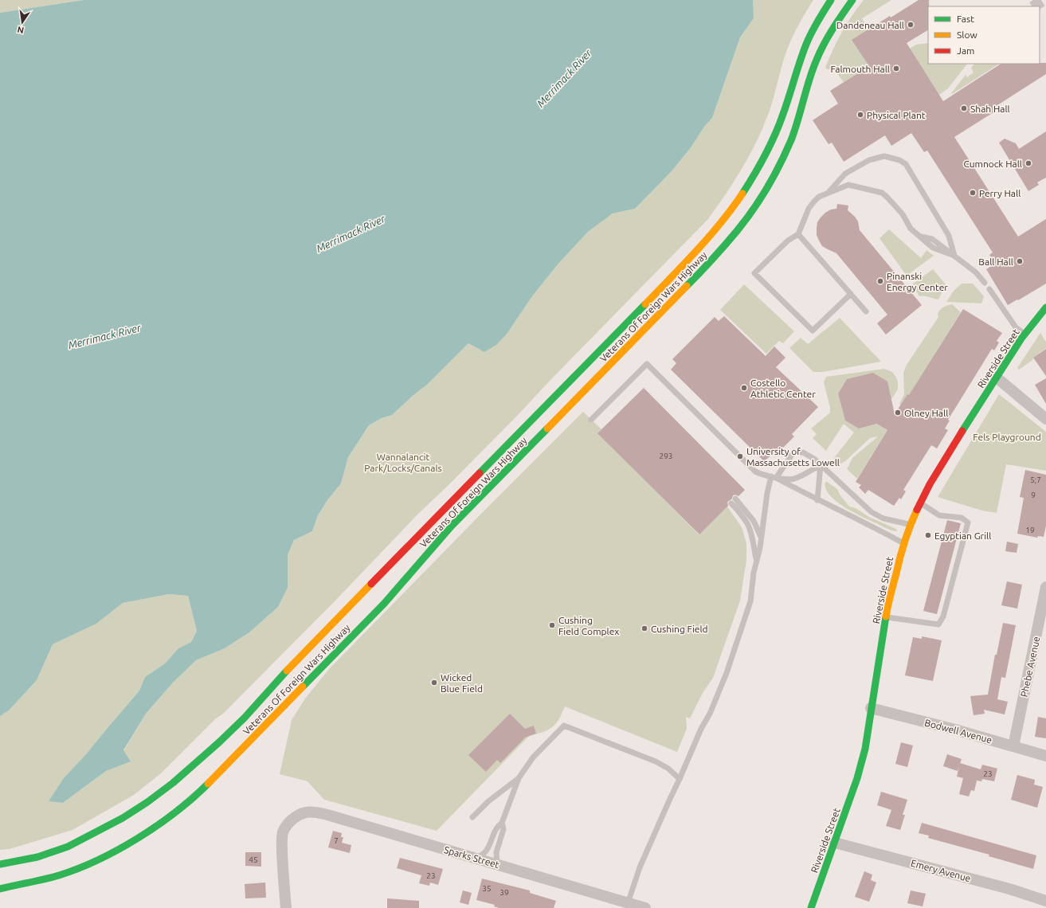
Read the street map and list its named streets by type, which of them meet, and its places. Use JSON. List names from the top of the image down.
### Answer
{
  "streets": {
    "main road": ["Veterans Of Foreign Wars Highway", "Riverside Street"],
    "street": [
      "Phebe Avenue",
      "Bodwell Avenue",
      "Sparks Street",
      "Emery Avenue"
    ]
  },
  "crossings": [
    ["Riverside Street", "Bodwell Avenue"],
    ["Riverside Street", "Emery Avenue"],
    ["Phebe Avenue", "Bodwell Avenue"]
  ],
  "water": ["Merrimack River"],
  "parks": ["Fels Playground", "Wannalancit Park/Locks/Canals"],
  "places": [
    "Dandeneau Hall",
    "Falmouth Hall",
    "Shah Hall",
    "Physical Plant",
    "Cumnock Hall",
    "Perry Hall",
    "Ball Hall",
    "Pinanski Energy Center",
    "Costello Athletic Center",
    "Olney Hall",
    "University of Massachusetts Lowell",
    "Egyptian Grill",
    "Cushing Field Complex",
    "Cushing Field",
    "Wicked Blue Field"
  ],
  "house_numbers": [
    "293",
    "5;7",
    "9",
    "19",
    "23",
    "7",
    "45",
    "23",
    "35",
    "39"
  ],
  "legend": ["Fast", "Slow", "Jam"],
  "north": "bottom"
}
